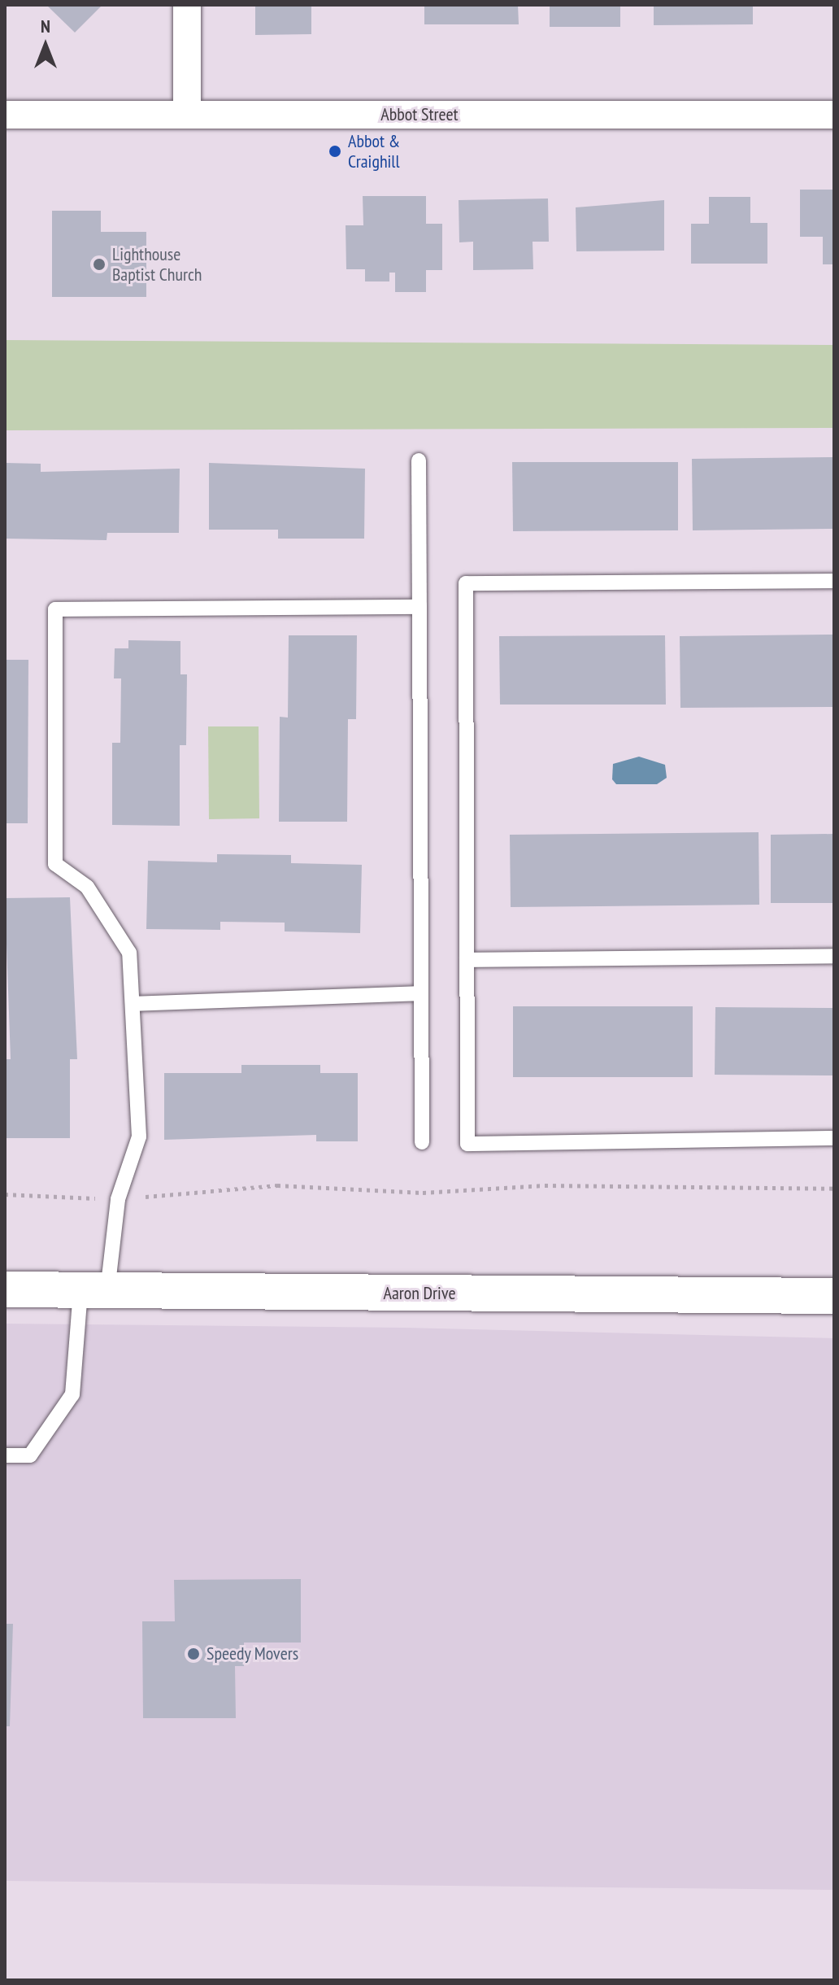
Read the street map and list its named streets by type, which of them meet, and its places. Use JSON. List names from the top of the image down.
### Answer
{
  "streets": {
    "street": ["Abbot Street", "Aaron Drive"]
  },
  "places": ["Abbot & Craighill", "Lighthouse Baptist Church", "Speedy Movers"],
  "north": "top"
}
